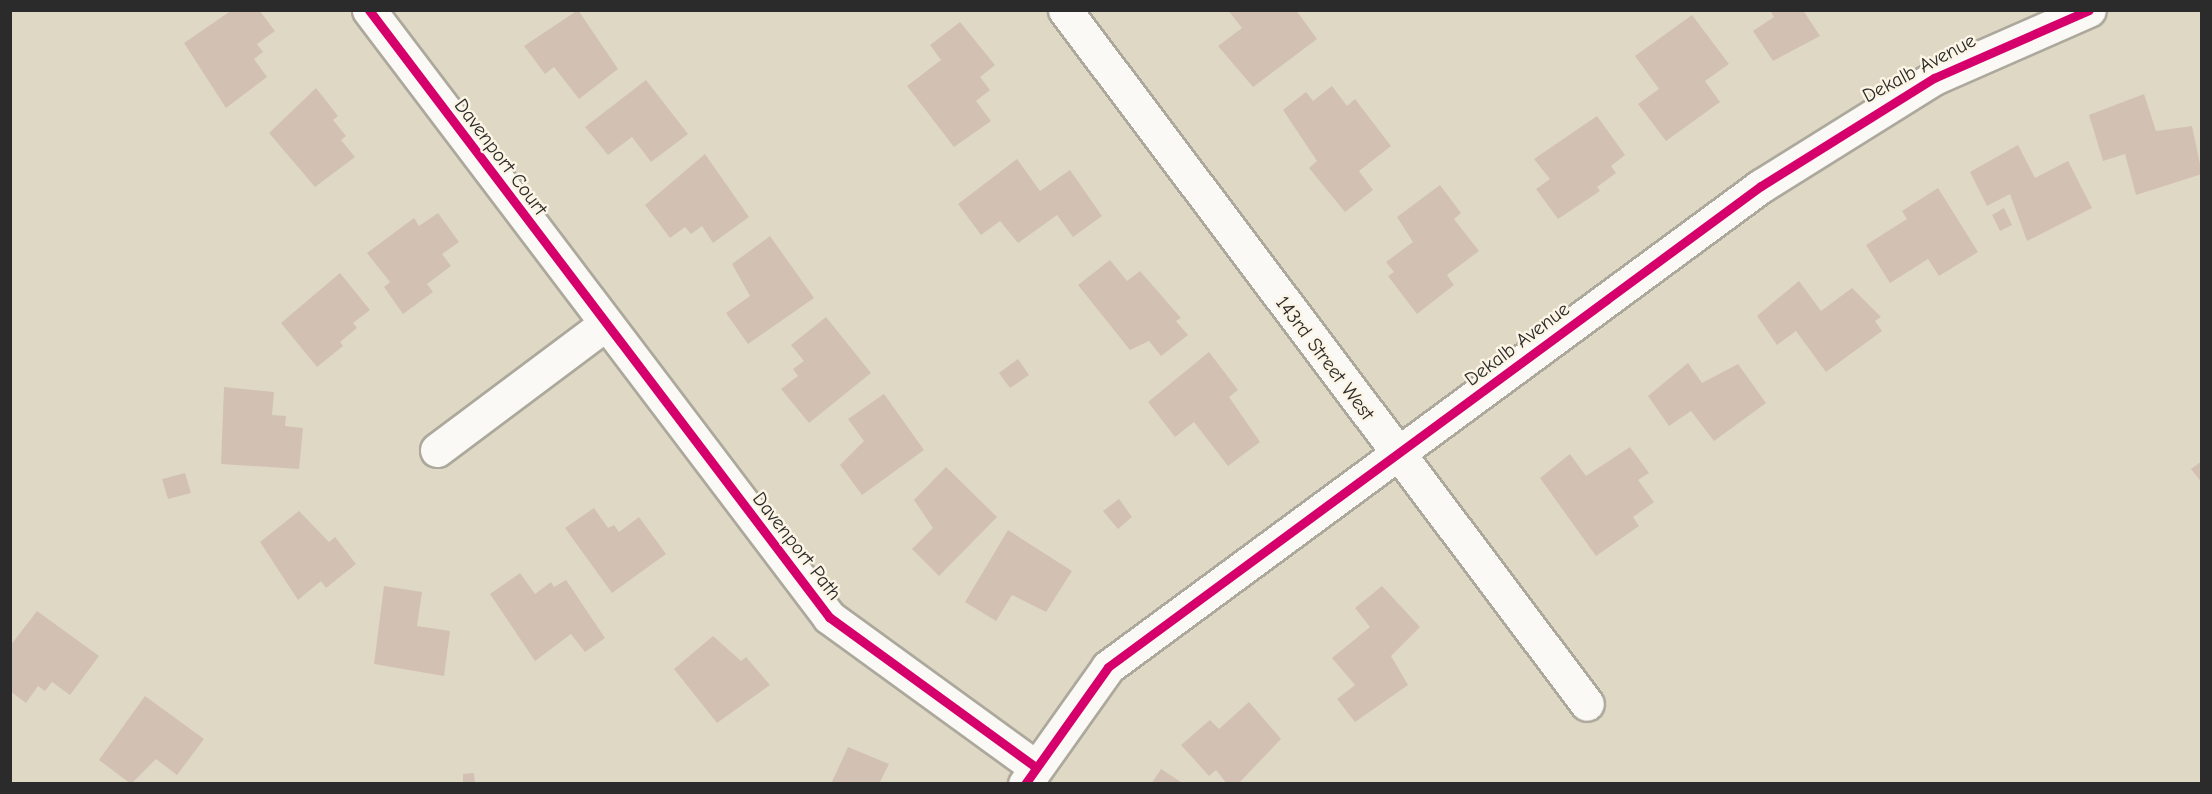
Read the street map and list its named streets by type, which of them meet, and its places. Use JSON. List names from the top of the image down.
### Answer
{
  "streets": {
    "street": [
      "Dekalb Avenue",
      "Davenport Court",
      "143rd Street West",
      "Davenport Path"
    ]
  },
  "crossings": [
    ["Dekalb Avenue", "143rd Street West"],
    ["Dekalb Avenue", "Davenport Path"],
    ["Davenport Court", "Davenport Path"]
  ]
}
